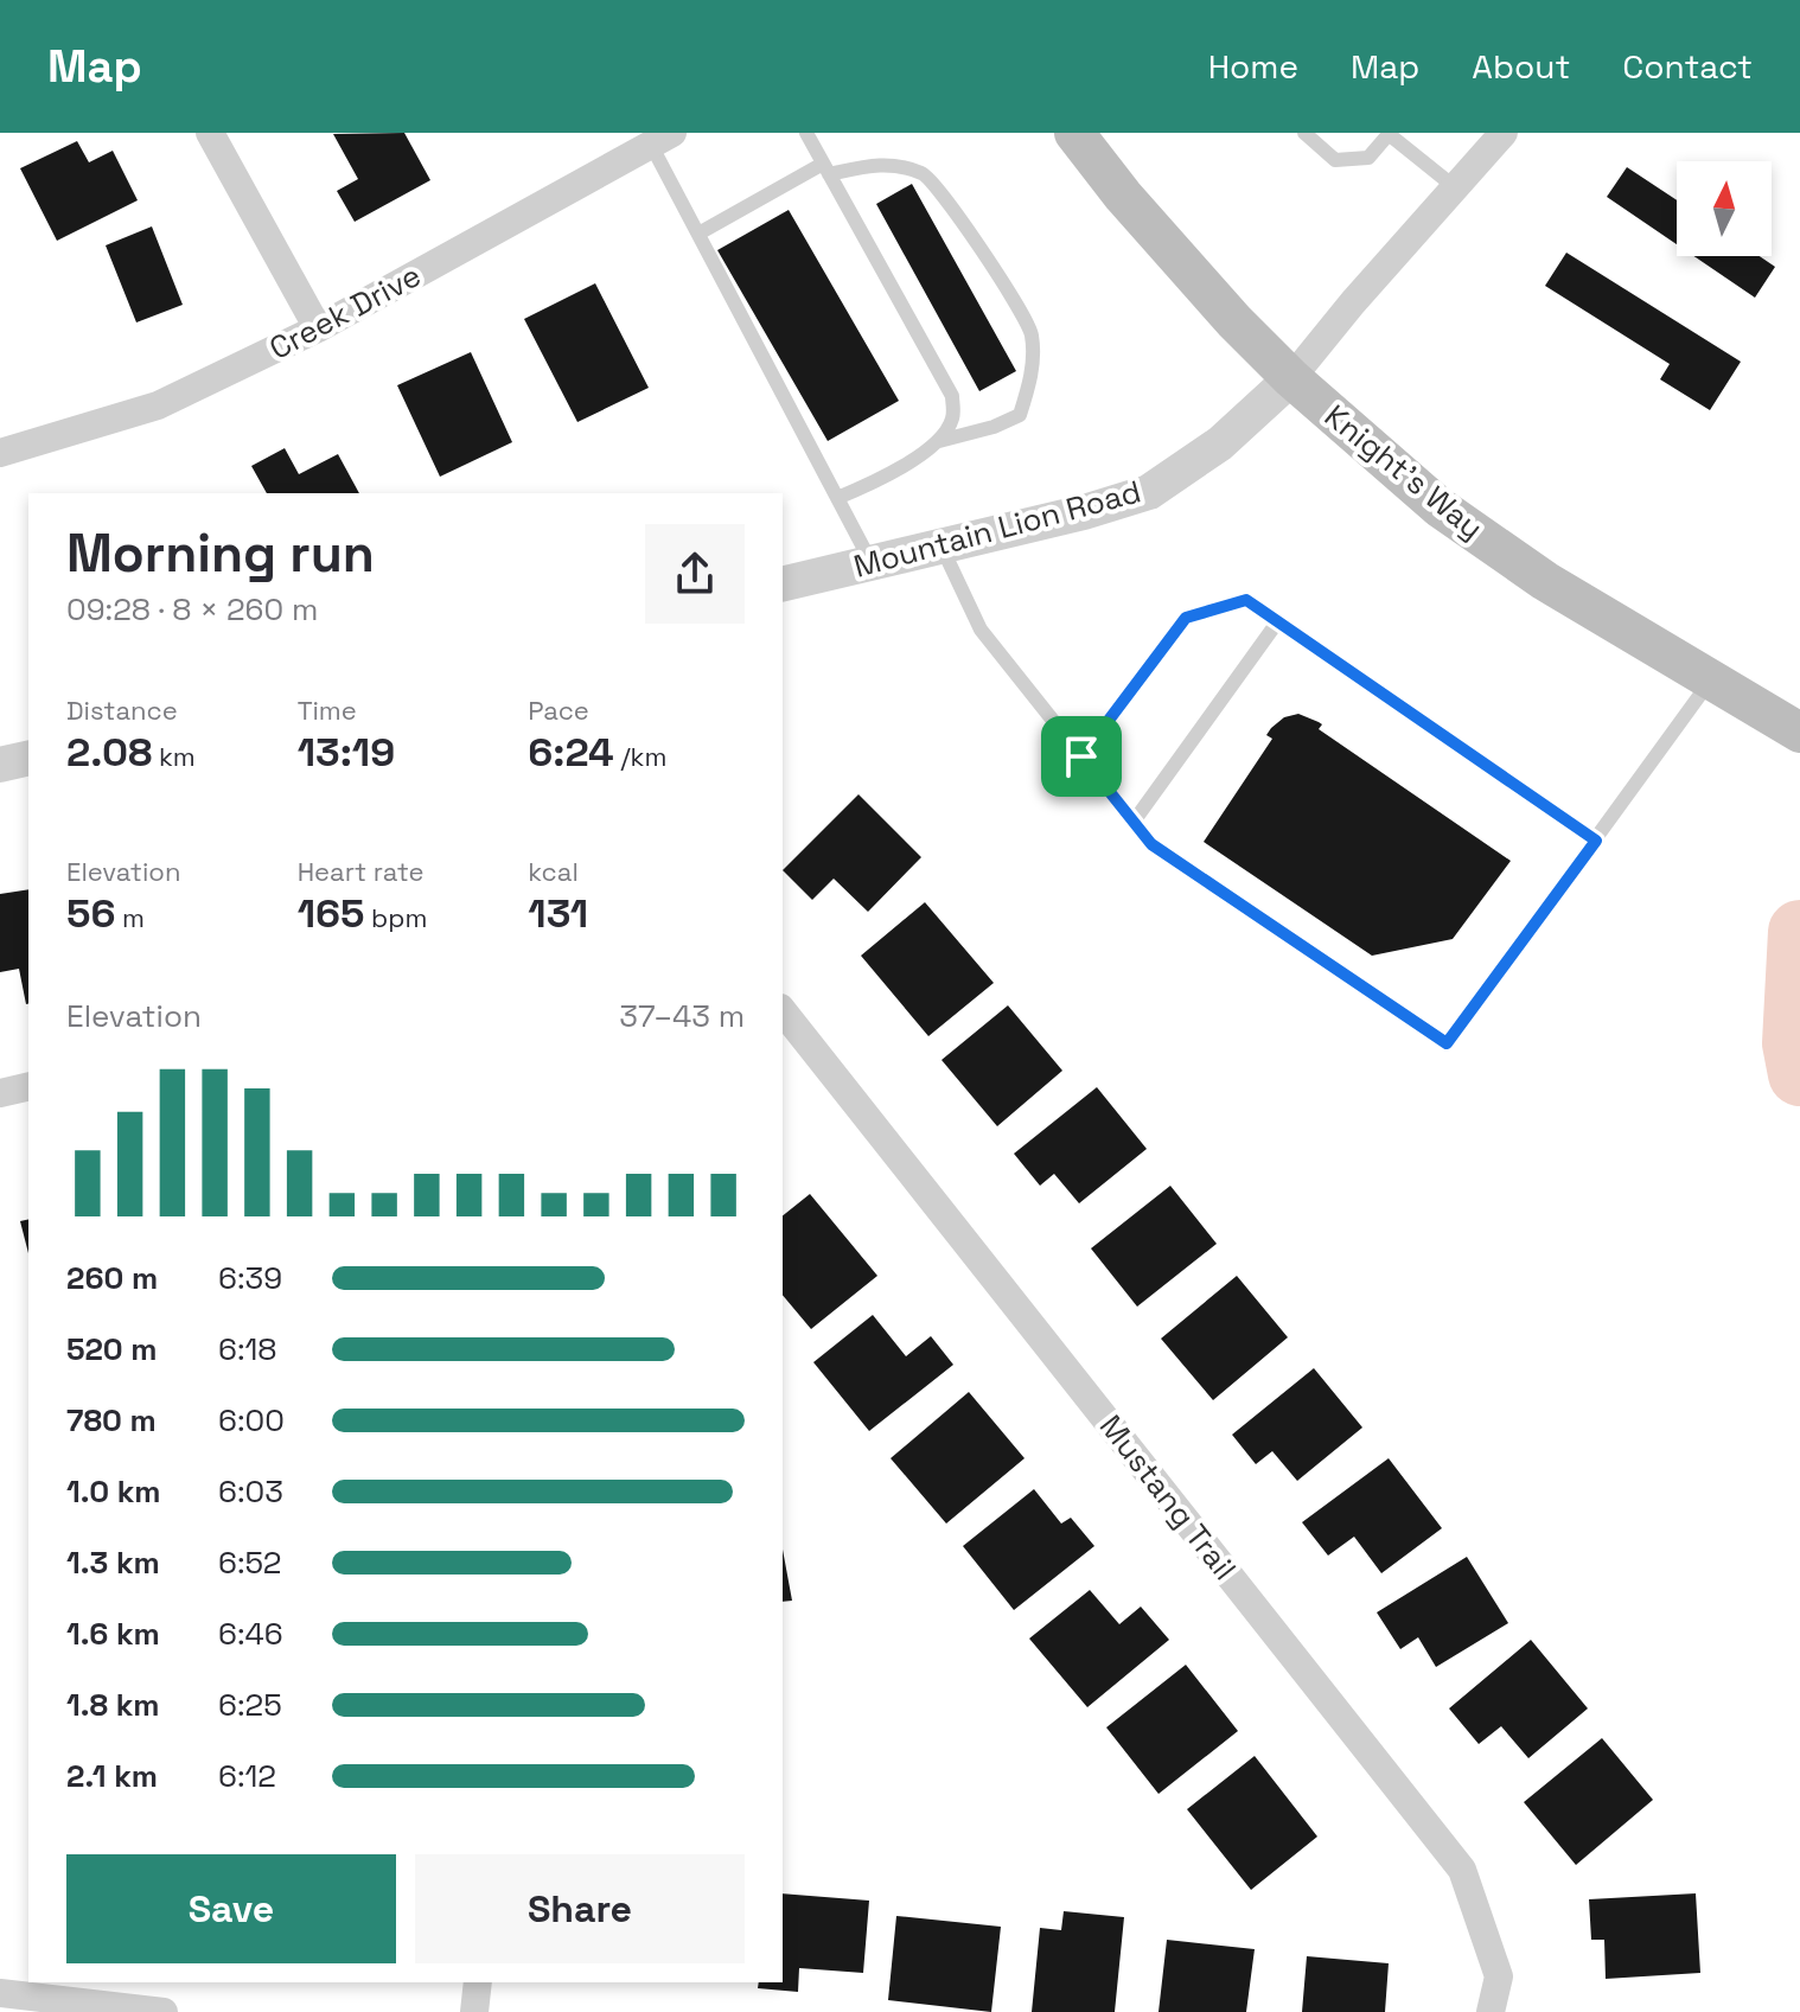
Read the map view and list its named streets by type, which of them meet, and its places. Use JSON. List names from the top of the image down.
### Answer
{
  "streets": {
    "main road": ["Knight's Way"],
    "street": ["Creek Drive", "Mountain Lion Road", "Mustang Trail"]
  },
  "crossings": [
    ["Knight's Way", "Mountain Lion Road"]
  ],
  "north": "top",
  "page": {
    "header": "Map",
    "nav": [
      "Home",
      "Map",
      "About",
      "Contact"
    ],
    "heading": ["Morning run", "09:28 · 8 × 260 m"],
    "stats": [
      ["Distance", "2.08 km"],
      ["Time", "13:19"],
      ["Pace", "6:24 /km"],
      ["Elevation", "56 m"],
      ["Heart rate", "165 bpm"],
      ["kcal", "131"]
    ],
    "chart": ["Elevation", "37–43 m"],
    "list": [
      {
        "name": "260 m",
        "note": "6:39"
      },
      {
        "name": "520 m",
        "note": "6:18"
      },
      {
        "name": "780 m",
        "note": "6:00"
      },
      {
        "name": "1.0 km",
        "note": "6:03"
      },
      {
        "name": "1.3 km",
        "note": "6:52"
      },
      {
        "name": "1.6 km",
        "note": "6:46"
      },
      {
        "name": "1.8 km",
        "note": "6:25"
      },
      {
        "name": "2.1 km",
        "note": "6:12"
      }
    ],
    "buttons": ["Save", "Share"]
  }
}
